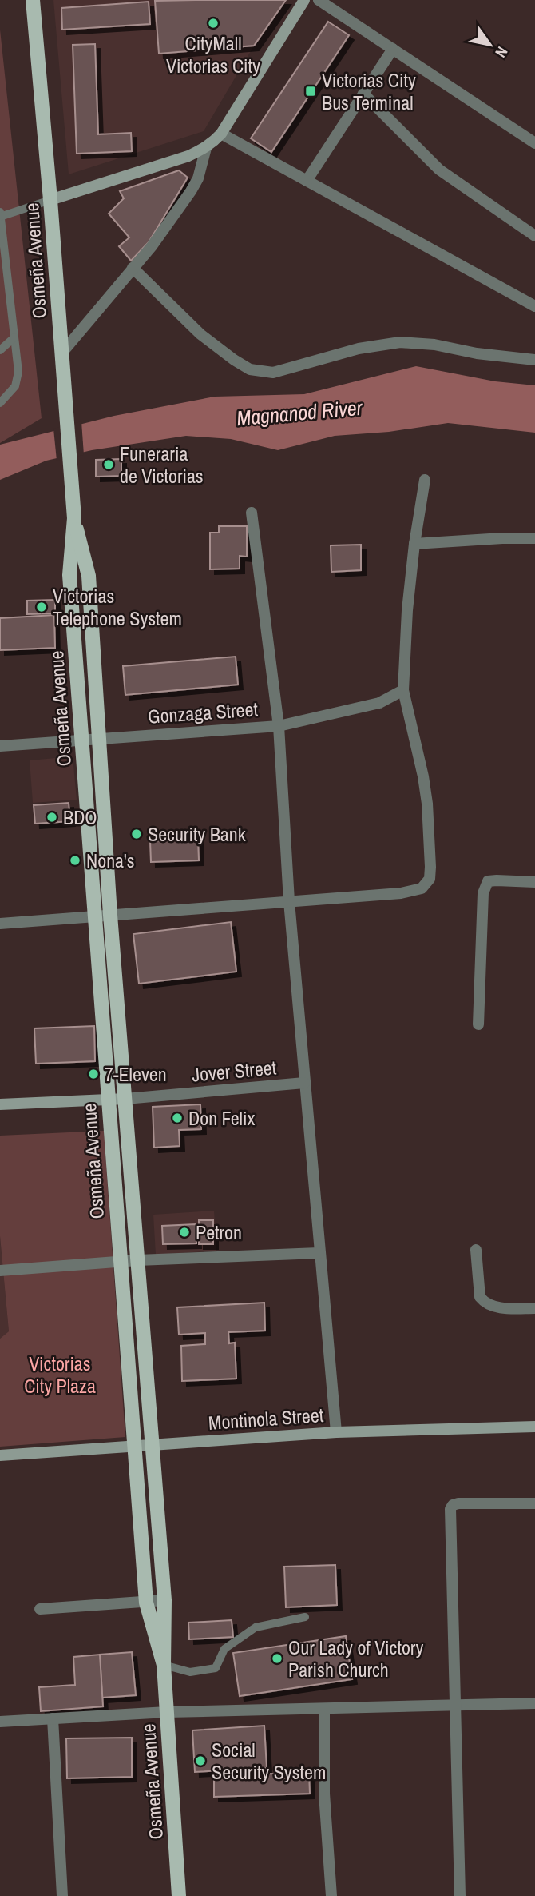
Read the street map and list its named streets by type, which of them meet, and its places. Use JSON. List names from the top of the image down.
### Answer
{
  "streets": {
    "main road": ["Osmeña Avenue"],
    "street": ["Gonzaga Street", "Jover Street", "Montinola Street"]
  },
  "crossings": [
    ["Osmeña Avenue", "Gonzaga Street"],
    ["Osmeña Avenue", "Jover Street"],
    ["Osmeña Avenue", "Montinola Street"]
  ],
  "water": ["Magnanod River"],
  "parks": ["Victorias City Plaza"],
  "places": {
    "other": [
      "CityMall Victorias City",
      "Funeraria de Victorias",
      "Victorias Telephone System",
      "BDO",
      "Security Bank",
      "Nona's",
      "7-Eleven",
      "Don Felix",
      "Petron",
      "Our Lady of Victory Parish Church",
      "Social Security System"
    ],
    "transit": ["Victorias City Bus Terminal"]
  },
  "north": "bottom right"
}
